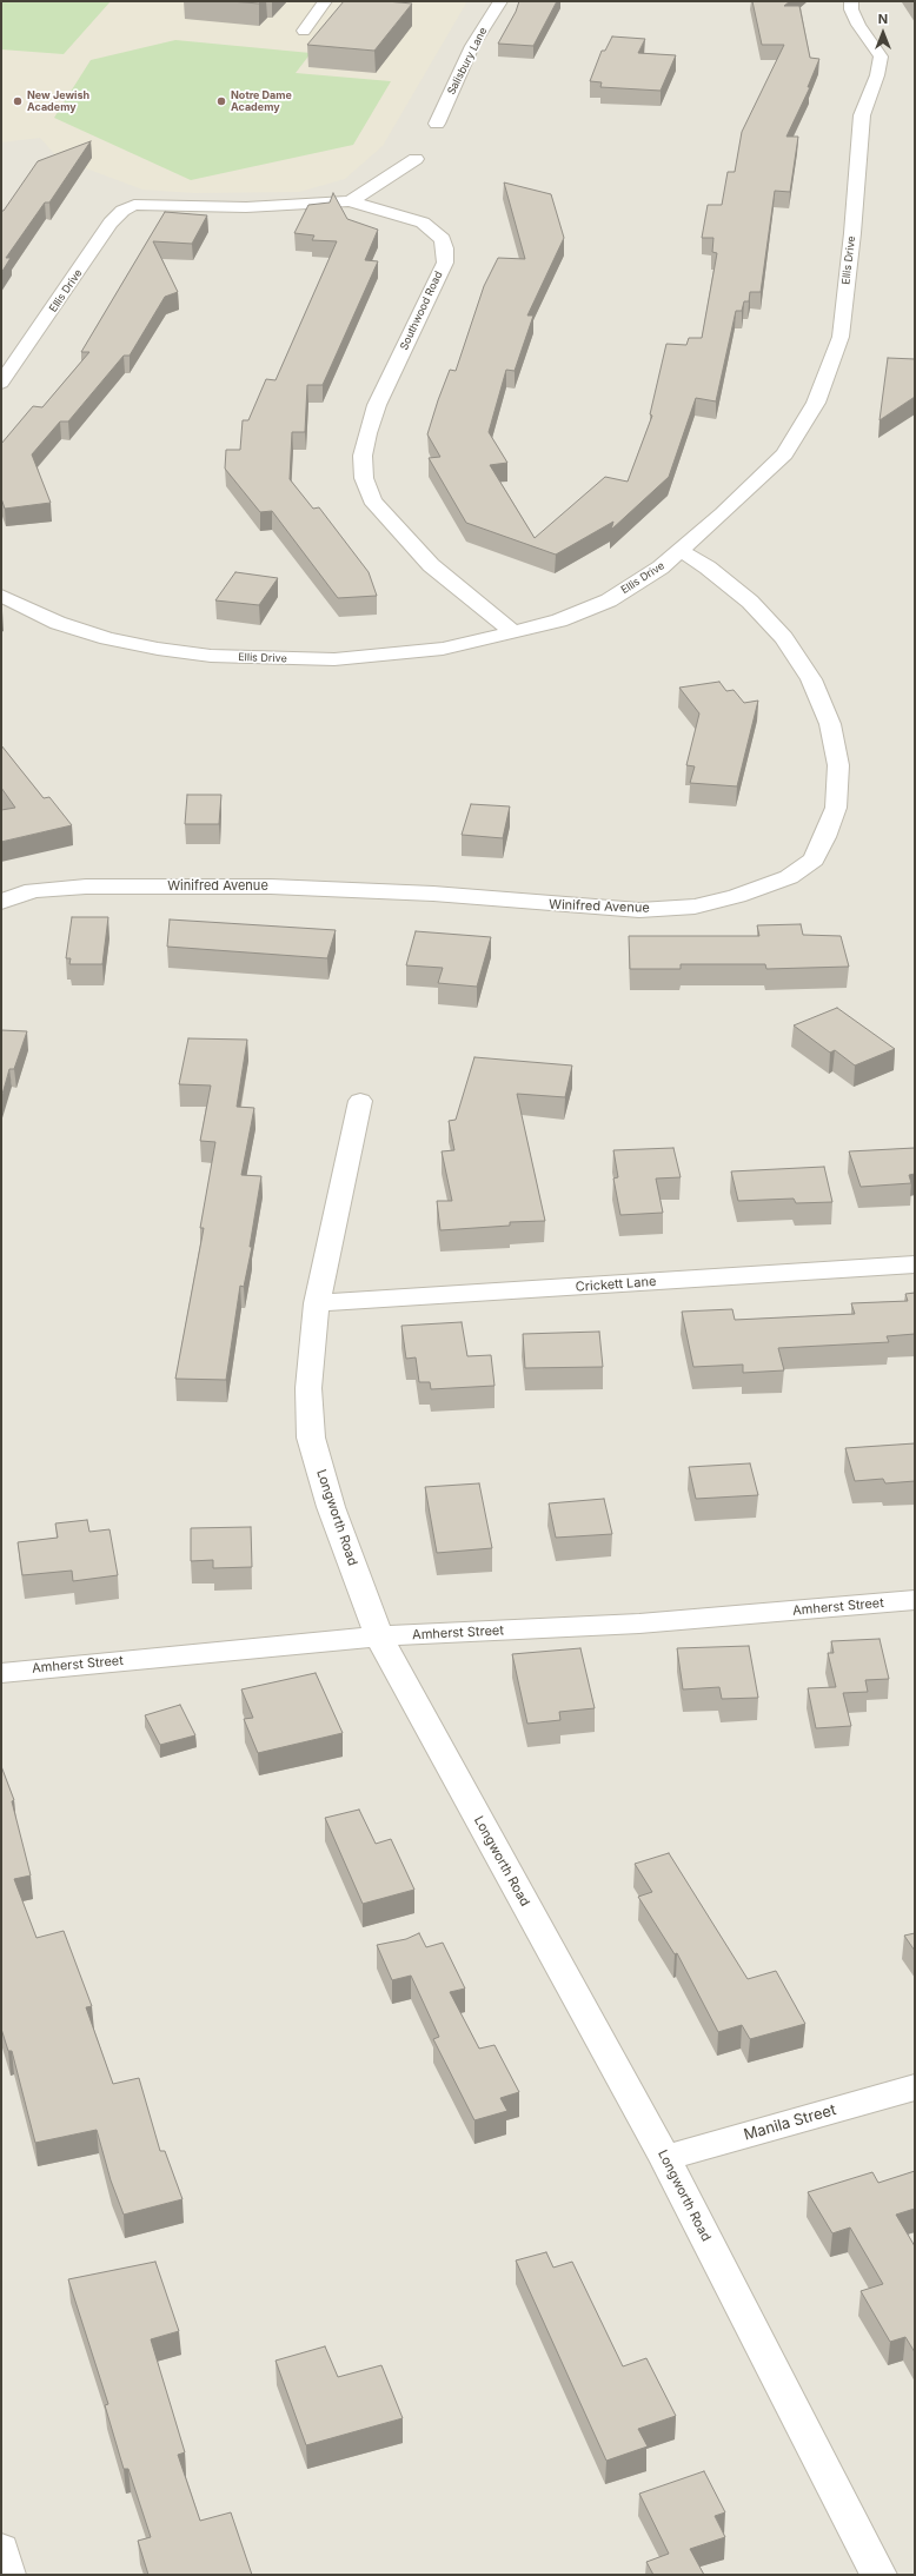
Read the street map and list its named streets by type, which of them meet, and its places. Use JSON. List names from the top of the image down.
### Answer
{
  "streets": {
    "street": [
      "Salisbury Lane",
      "Ellis Drive",
      "Southwood Road",
      "Winifred Avenue",
      "Crickett Lane",
      "Longworth Road",
      "Amherst Street",
      "Manila Street"
    ]
  },
  "crossings": [
    ["Ellis Drive", "Southwood Road"],
    ["Ellis Drive", "Winifred Avenue"],
    ["Crickett Lane", "Longworth Road"],
    ["Longworth Road", "Amherst Street"],
    ["Longworth Road", "Manila Street"]
  ],
  "places": ["New Jewish Academy", "Notre Dame Academy"],
  "north": "top"
}
